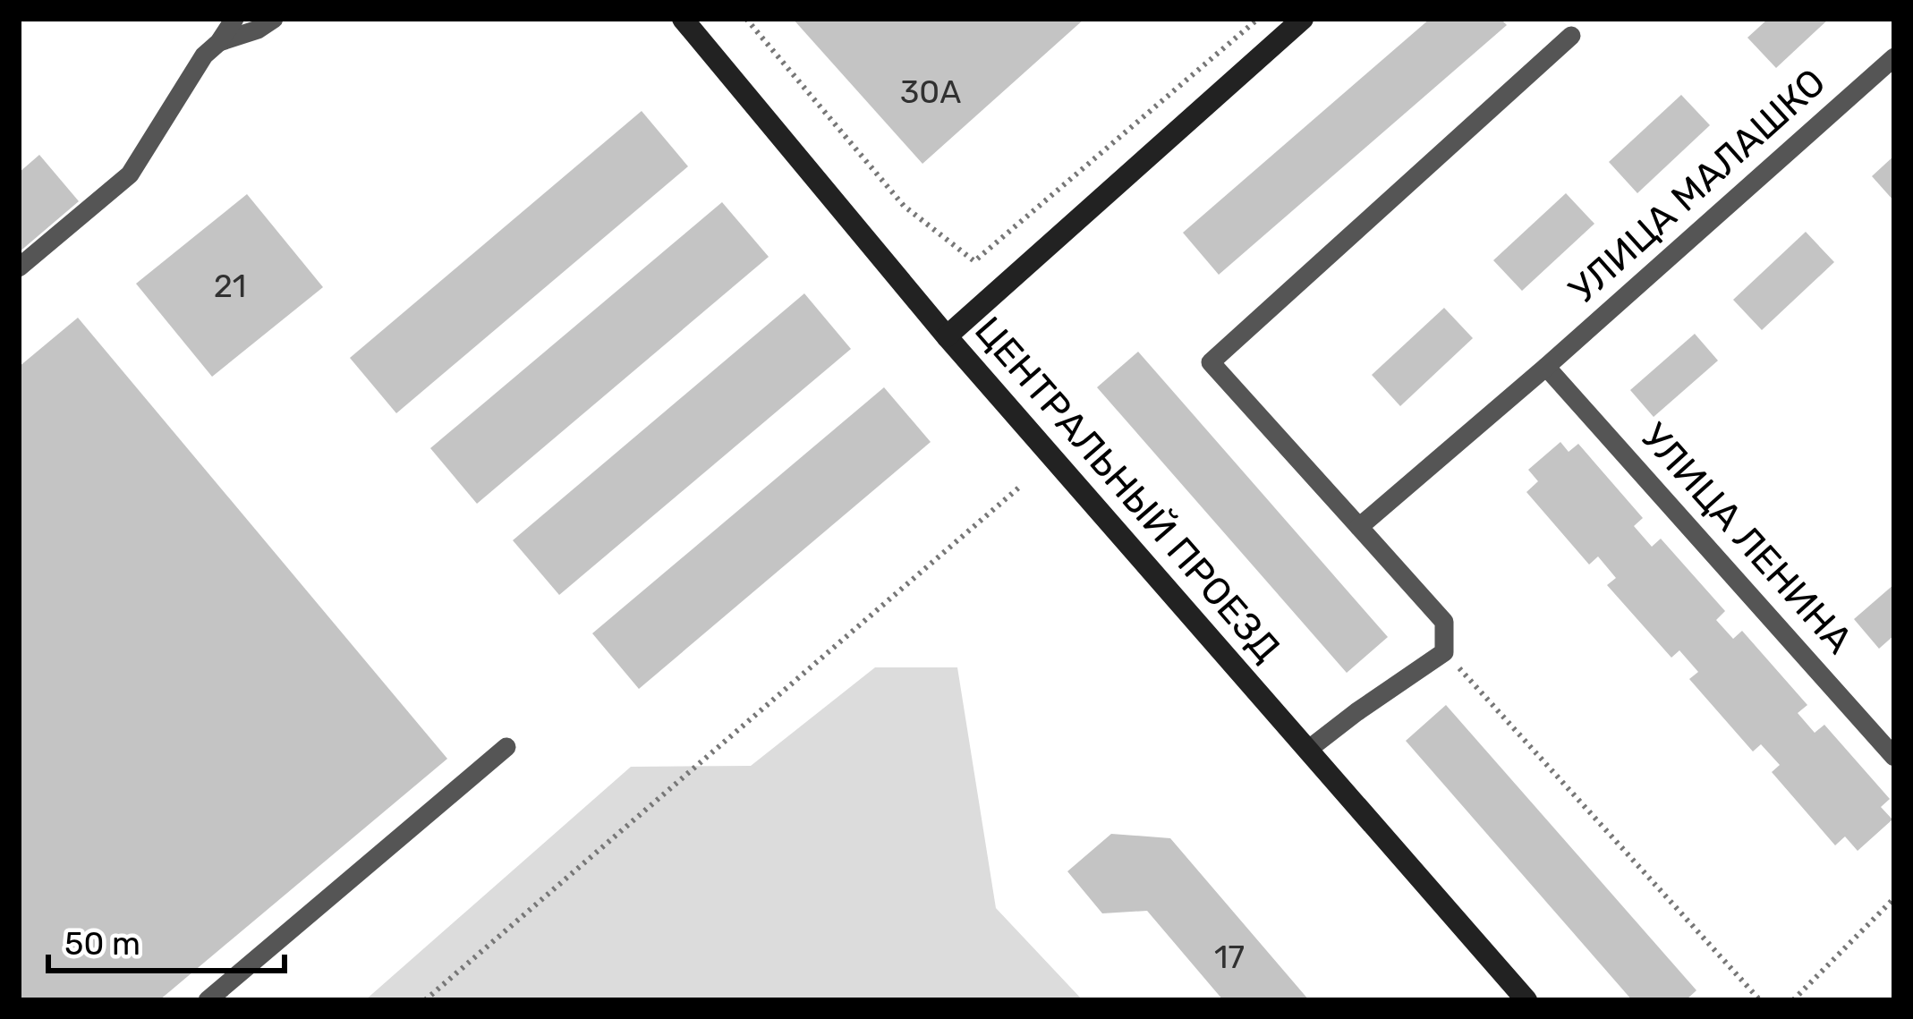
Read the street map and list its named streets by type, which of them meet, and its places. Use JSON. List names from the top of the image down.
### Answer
{
  "streets": {
    "main road": ["ЦЕНТРАЛЬНЫЙ ПРОЕЗД"],
    "lane": ["УЛИЦА МАЛАШКО", "УЛИЦА ЛЕНИНА"]
  },
  "crossings": [
    ["УЛИЦА МАЛАШКО", "УЛИЦА ЛЕНИНА"]
  ],
  "house_numbers": ["30А", "21", "17"],
  "scale_bar": "50 m"
}
